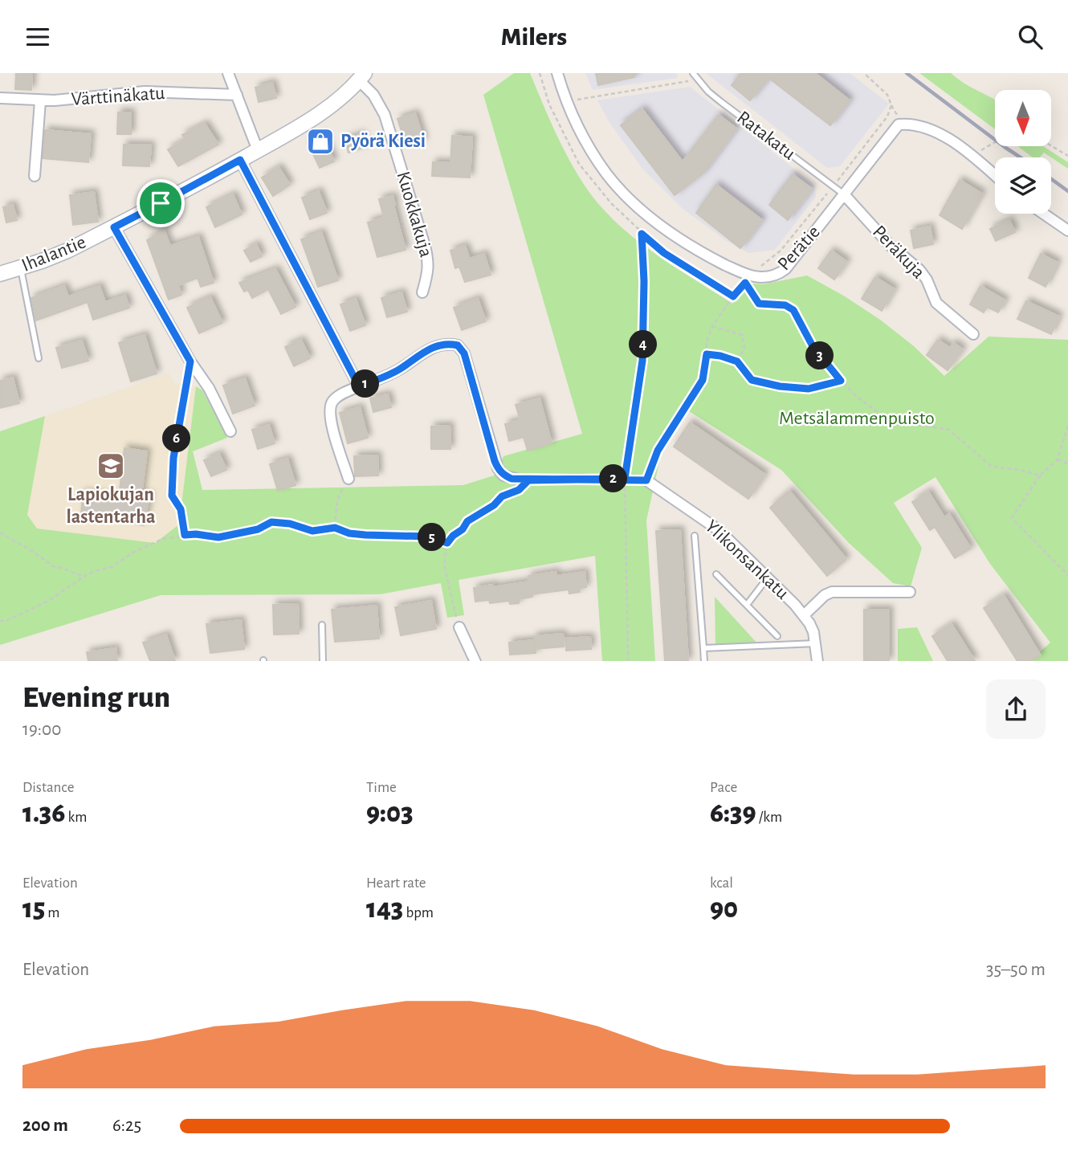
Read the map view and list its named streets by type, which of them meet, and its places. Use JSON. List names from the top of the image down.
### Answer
{
  "streets": {
    "street": [
      "Värttinäkatu",
      "Kuokkakuja",
      "Perätie",
      "Peräkuja",
      "Ihalantie",
      "Ylikonsankatu"
    ],
    "lane": ["Ratakatu"]
  },
  "crossings": [
    ["Ratakatu", "Perätie"],
    ["Ratakatu", "Peräkuja"],
    ["Kuokkakuja", "Ihalantie"],
    ["Perätie", "Peräkuja"]
  ],
  "parks": ["Metsälammenpuisto"],
  "places": {
    "shop": ["Pyörä Kiesi"],
    "school or university": ["Lapiokujan lastentarha"]
  },
  "north": "bottom",
  "page": {
    "header": "Milers",
    "pins": [
      "4",
      "3",
      "1",
      "6",
      "2",
      "5"
    ],
    "heading": ["Evening run", "19:00"],
    "stats": [
      ["Distance", "1.36 km"],
      ["Time", "9:03"],
      ["Pace", "6:39 /km"],
      ["Elevation", "15 m"],
      ["Heart rate", "143 bpm"],
      ["kcal", "90"]
    ],
    "chart": ["Elevation", "35–50 m"],
    "list": [
      {
        "name": "200 m",
        "note": "6:25"
      }
    ]
  }
}
